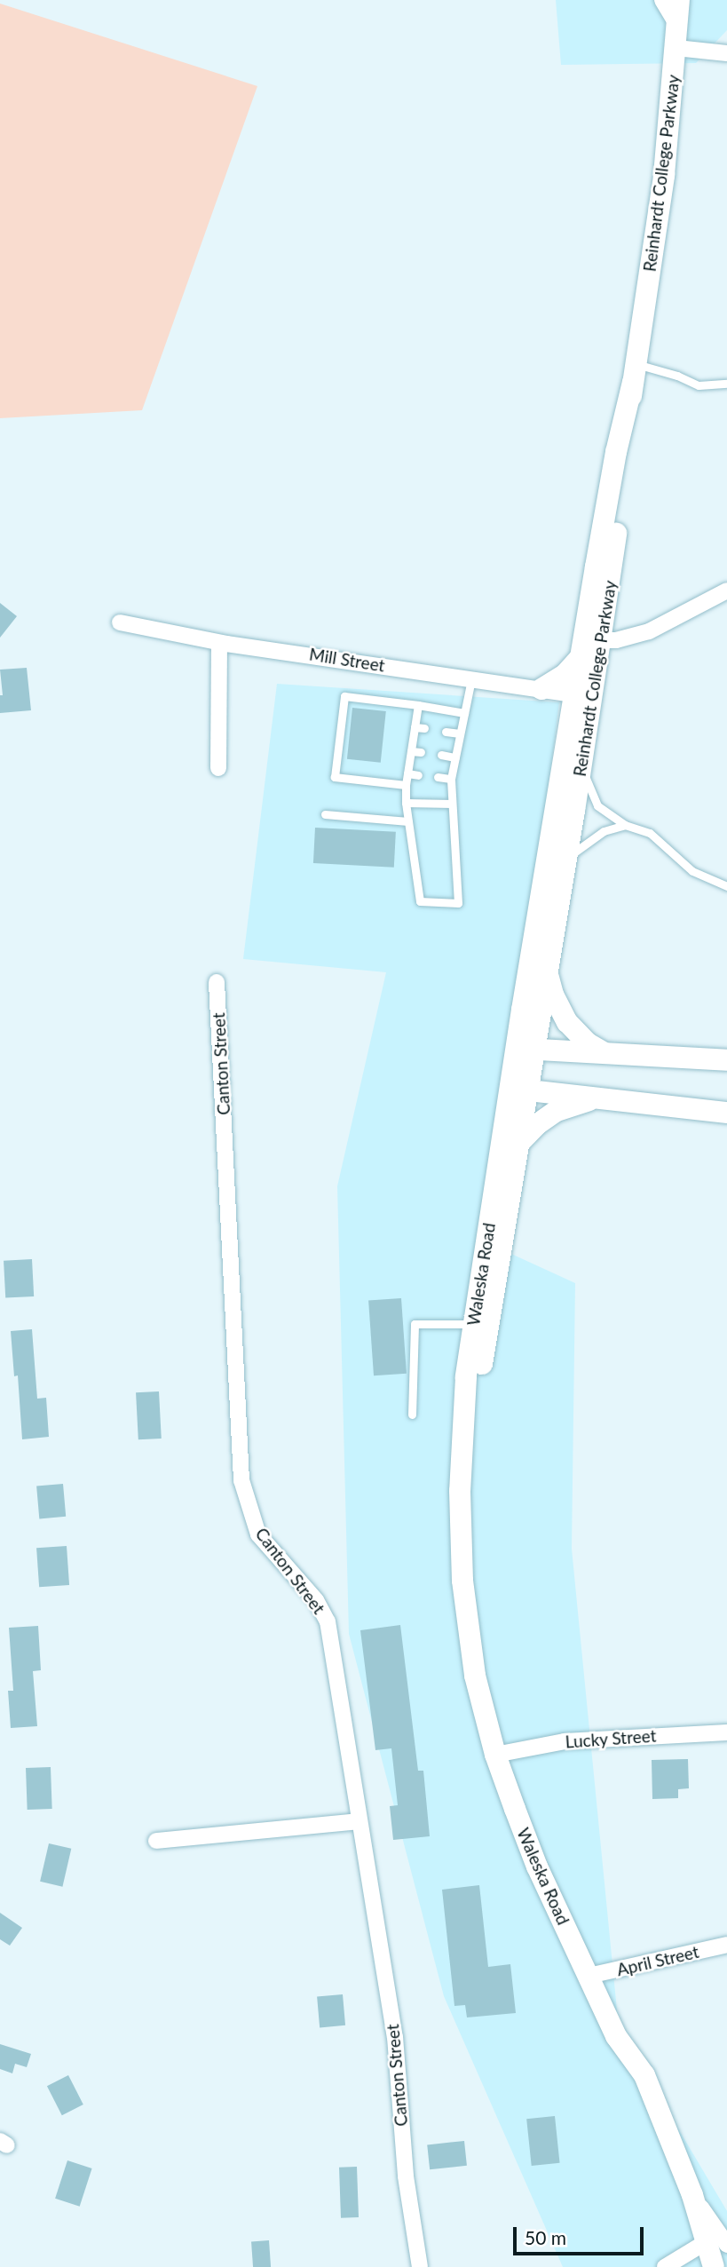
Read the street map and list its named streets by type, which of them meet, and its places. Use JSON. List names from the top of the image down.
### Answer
{
  "streets": {
    "main road": ["Reinhardt College Parkway", "Waleska Road"],
    "street": [
      "Mill Street",
      "Canton Street",
      "Lucky Street",
      "April Street"
    ]
  },
  "crossings": [
    ["Reinhardt College Parkway", "Mill Street"],
    ["Waleska Road", "Lucky Street"],
    ["Waleska Road", "April Street"]
  ],
  "scale_bar": "50 m"
}
